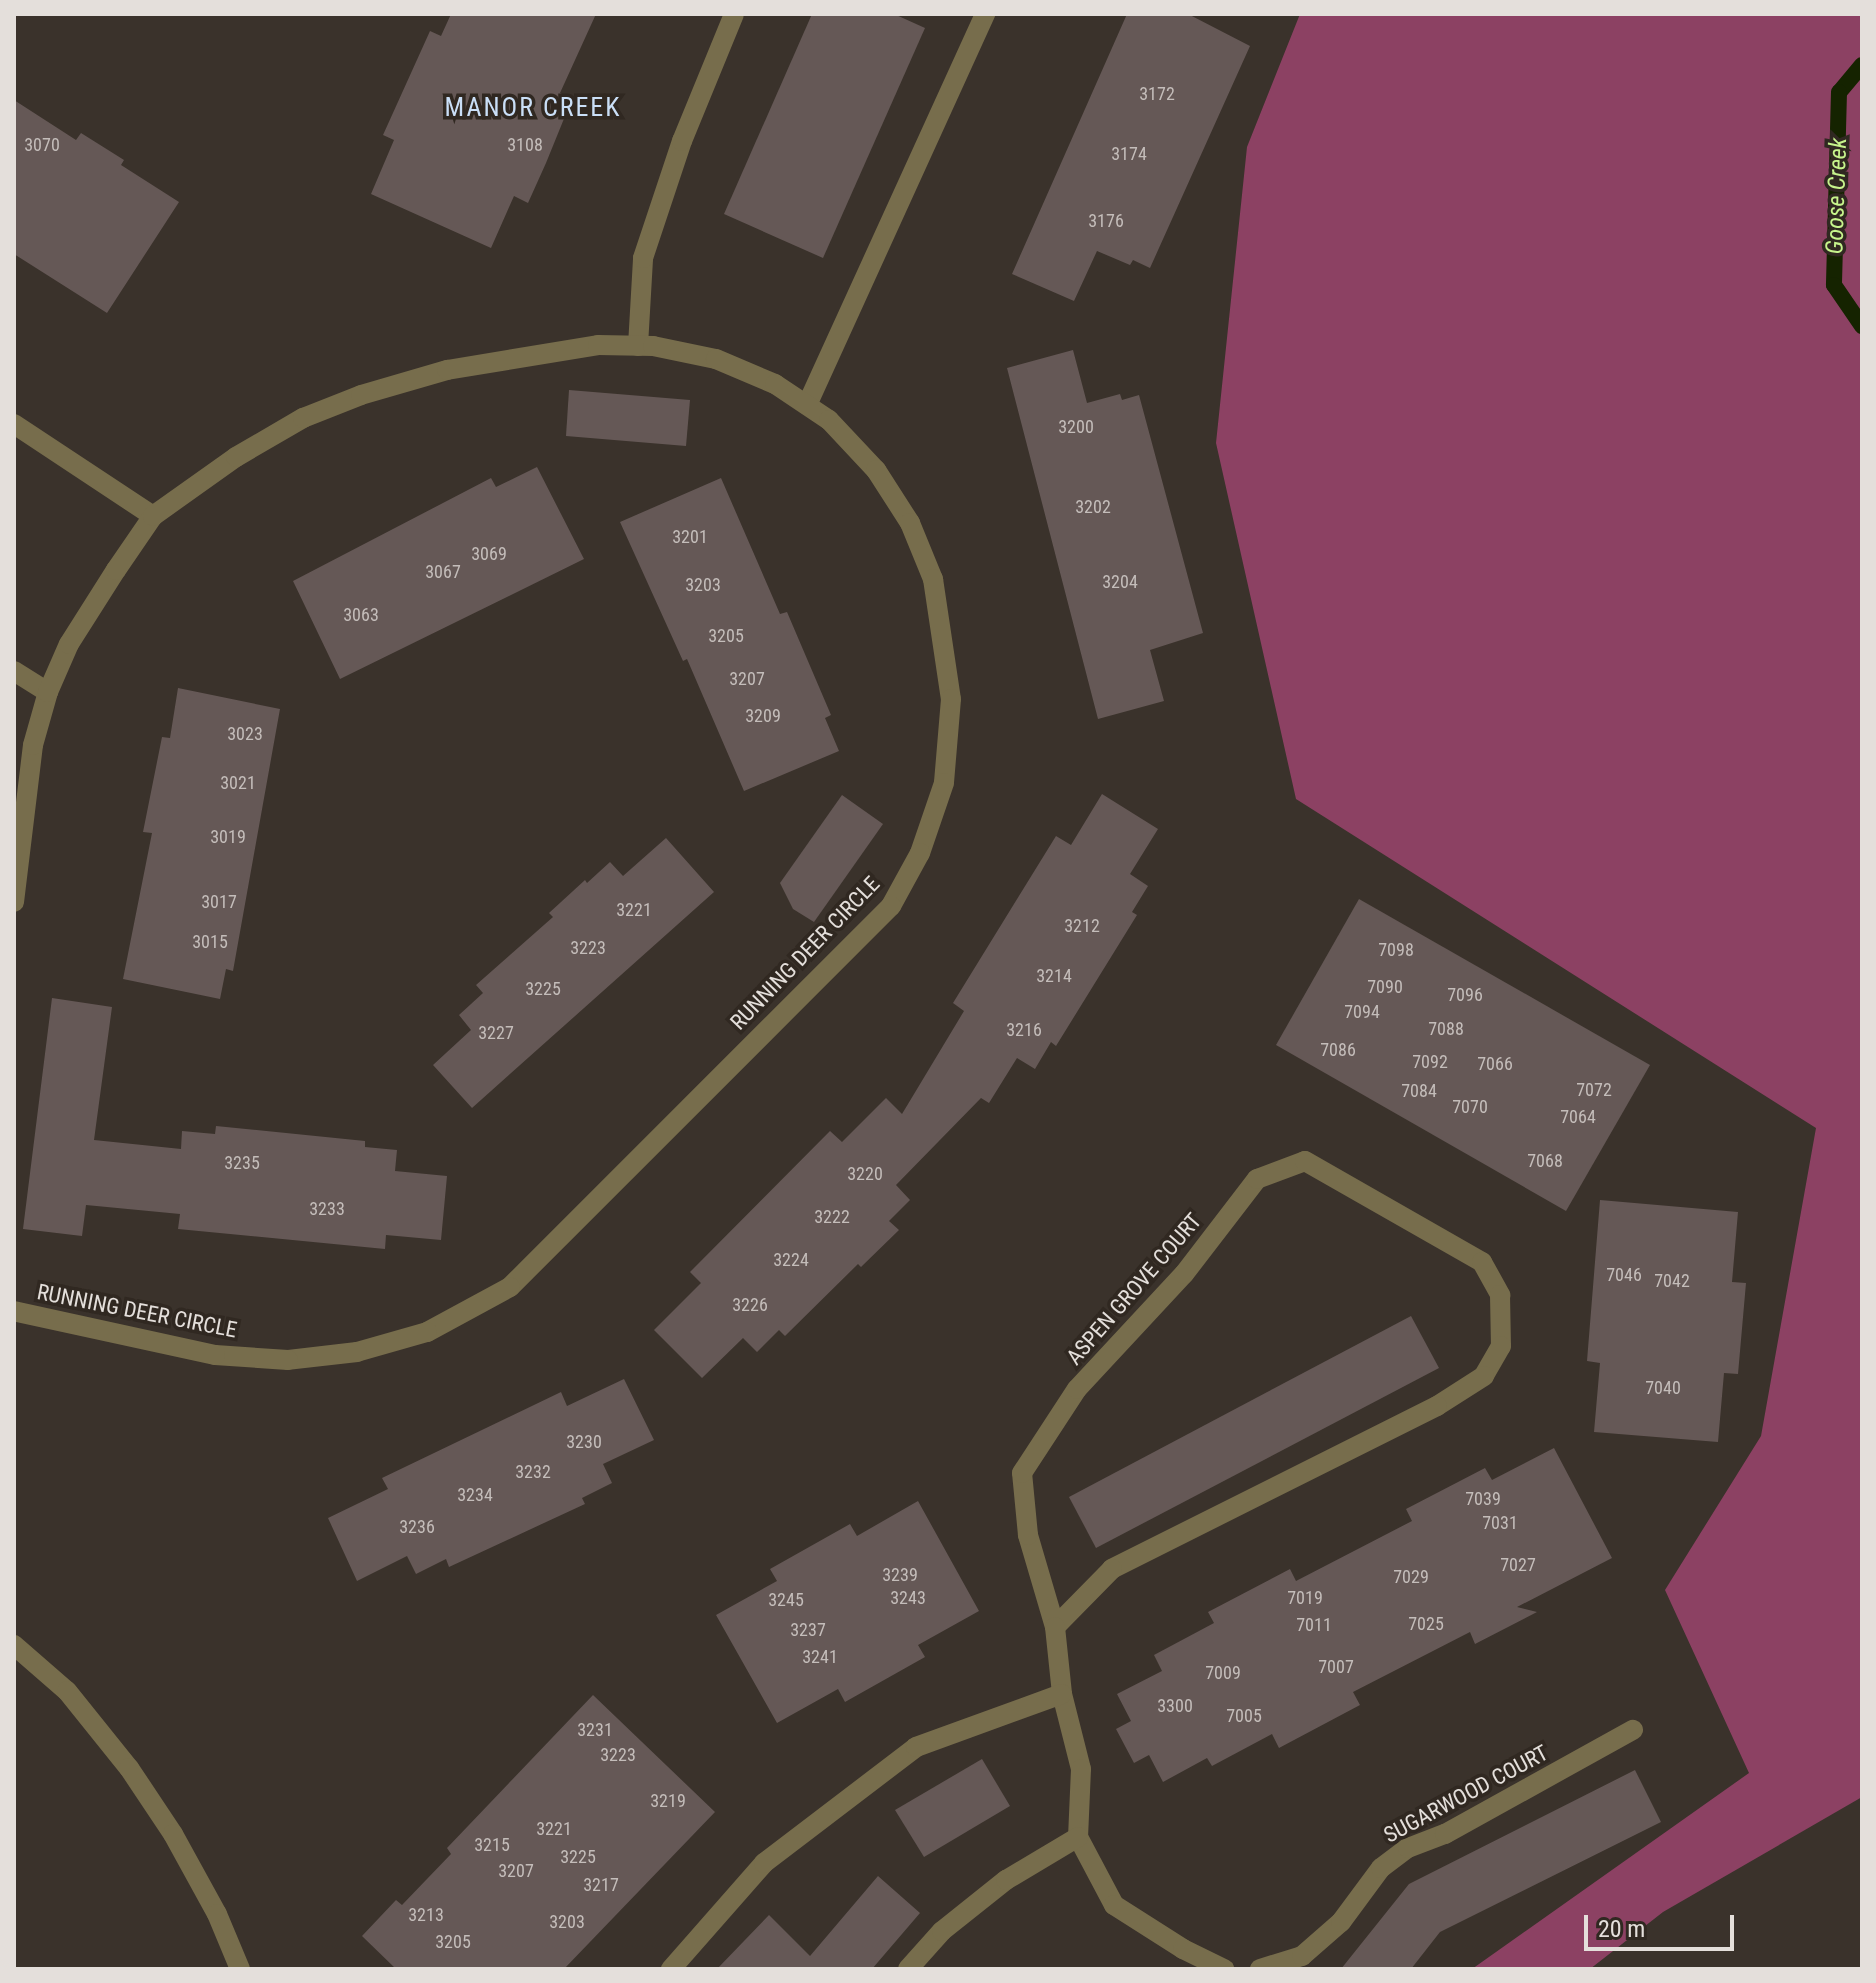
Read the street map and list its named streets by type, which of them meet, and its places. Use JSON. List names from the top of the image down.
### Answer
{
  "streets": {
    "street": ["RUNNING DEER CIRCLE", "ASPEN GROVE COURT", "SUGARWOOD COURT"]
  },
  "districts": ["MANOR CREEK"],
  "water": ["Goose Creek"],
  "house_numbers": [
    "3172",
    "3070",
    "3108",
    "3174",
    "3176",
    "3200",
    "3202",
    "3201",
    "3069",
    "3067",
    "3204",
    "3203",
    "3063",
    "3205",
    "3207",
    "3209",
    "3023",
    "3021",
    "3019",
    "3017",
    "3221",
    "3212",
    "3015",
    "3223",
    "7098",
    "3214",
    "7090",
    "3225",
    "7096",
    "7094",
    "7088",
    "3216",
    "3227",
    "7086",
    "7092",
    "7066",
    "7072",
    "7084",
    "7070",
    "7064",
    "7068",
    "3235",
    "3220",
    "3233",
    "3222",
    "3224",
    "7046",
    "7042",
    "3226",
    "7040",
    "3230",
    "3232",
    "3234",
    "7039",
    "7031",
    "3236",
    "7027",
    "3239",
    "7029",
    "3243",
    "7019",
    "3245",
    "7025",
    "7011",
    "3237",
    "3241",
    "7007",
    "7009",
    "3300",
    "7005",
    "3231",
    "3223",
    "3219",
    "3221",
    "3215",
    "3225",
    "3207",
    "3217",
    "3213",
    "3203",
    "3205"
  ],
  "scale_bar": "20 m"
}
